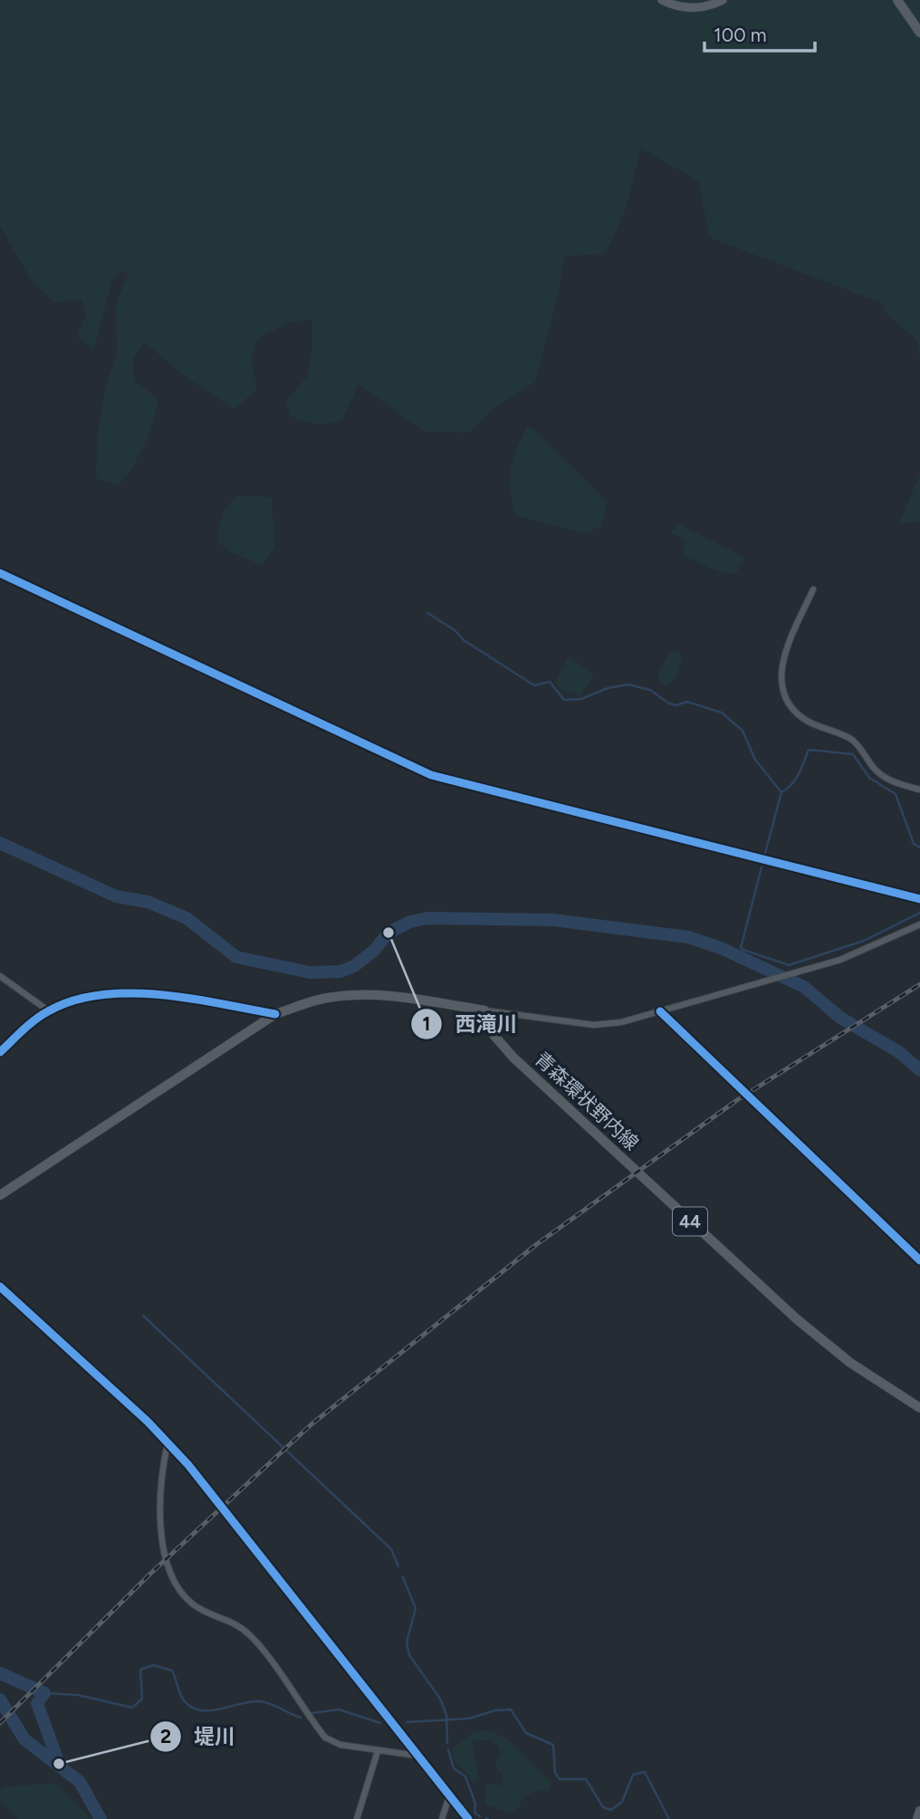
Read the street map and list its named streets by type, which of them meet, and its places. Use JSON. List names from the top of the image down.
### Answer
{
  "streets": {
    "main road": ["青森環状野内線", "44"]
  },
  "places": ["西滝川", "堤川"],
  "scale_bar": "100 m"
}
